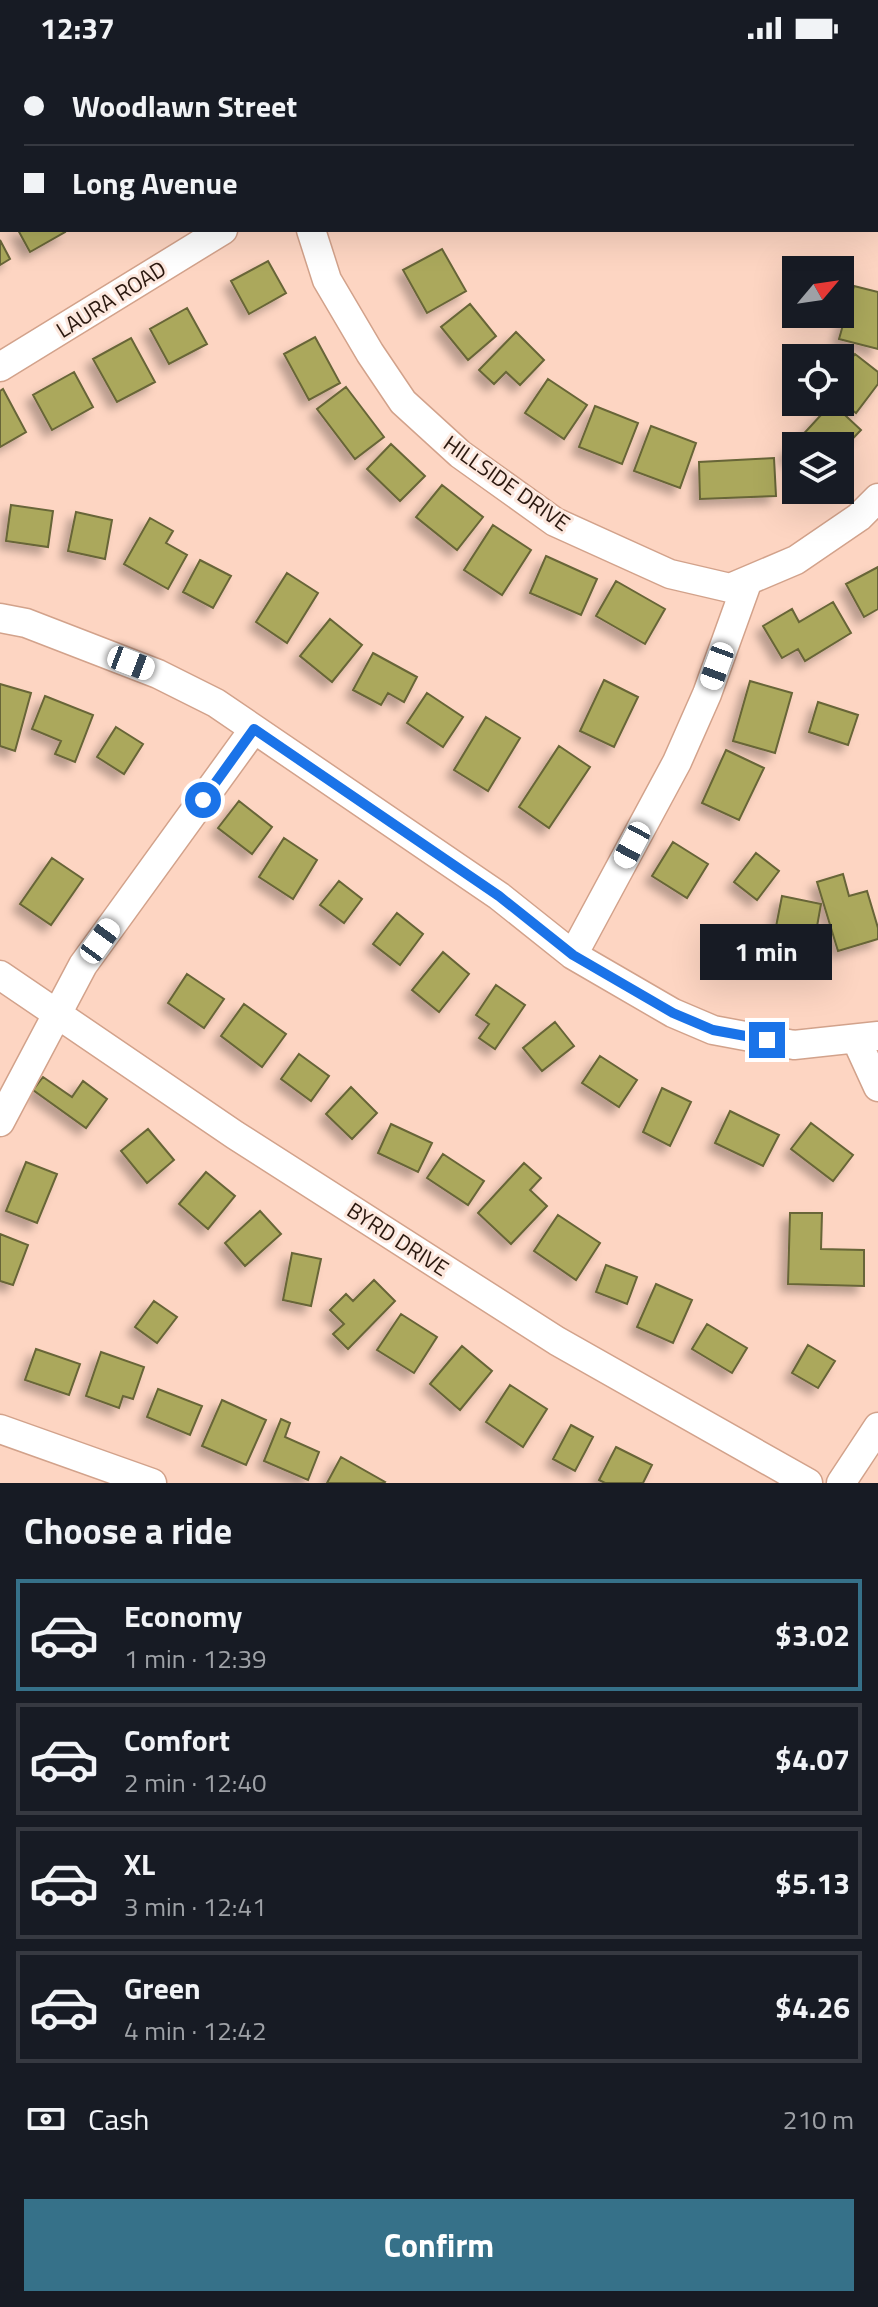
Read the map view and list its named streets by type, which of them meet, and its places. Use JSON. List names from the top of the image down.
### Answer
{
  "streets": {
    "street": ["LAURA ROAD", "HILLSIDE DRIVE", "BYRD DRIVE"]
  },
  "north": "top right",
  "page": {
    "status": "12:37",
    "banner": ["Woodlawn Street", "Long Avenue"],
    "bubble": "1 min",
    "heading": "Choose a ride",
    "list": [
      {
        "name": "Economy",
        "note": "1 min · 12:39",
        "value": "$3.02"
      },
      {
        "name": "Comfort",
        "note": "2 min · 12:40",
        "value": "$4.07"
      },
      {
        "name": "XL",
        "note": "3 min · 12:41",
        "value": "$5.13"
      },
      {
        "name": "Green",
        "note": "4 min · 12:42",
        "value": "$4.26"
      }
    ],
    "pay": ["Cash", "210 m"],
    "buttons": "Confirm"
  }
}
